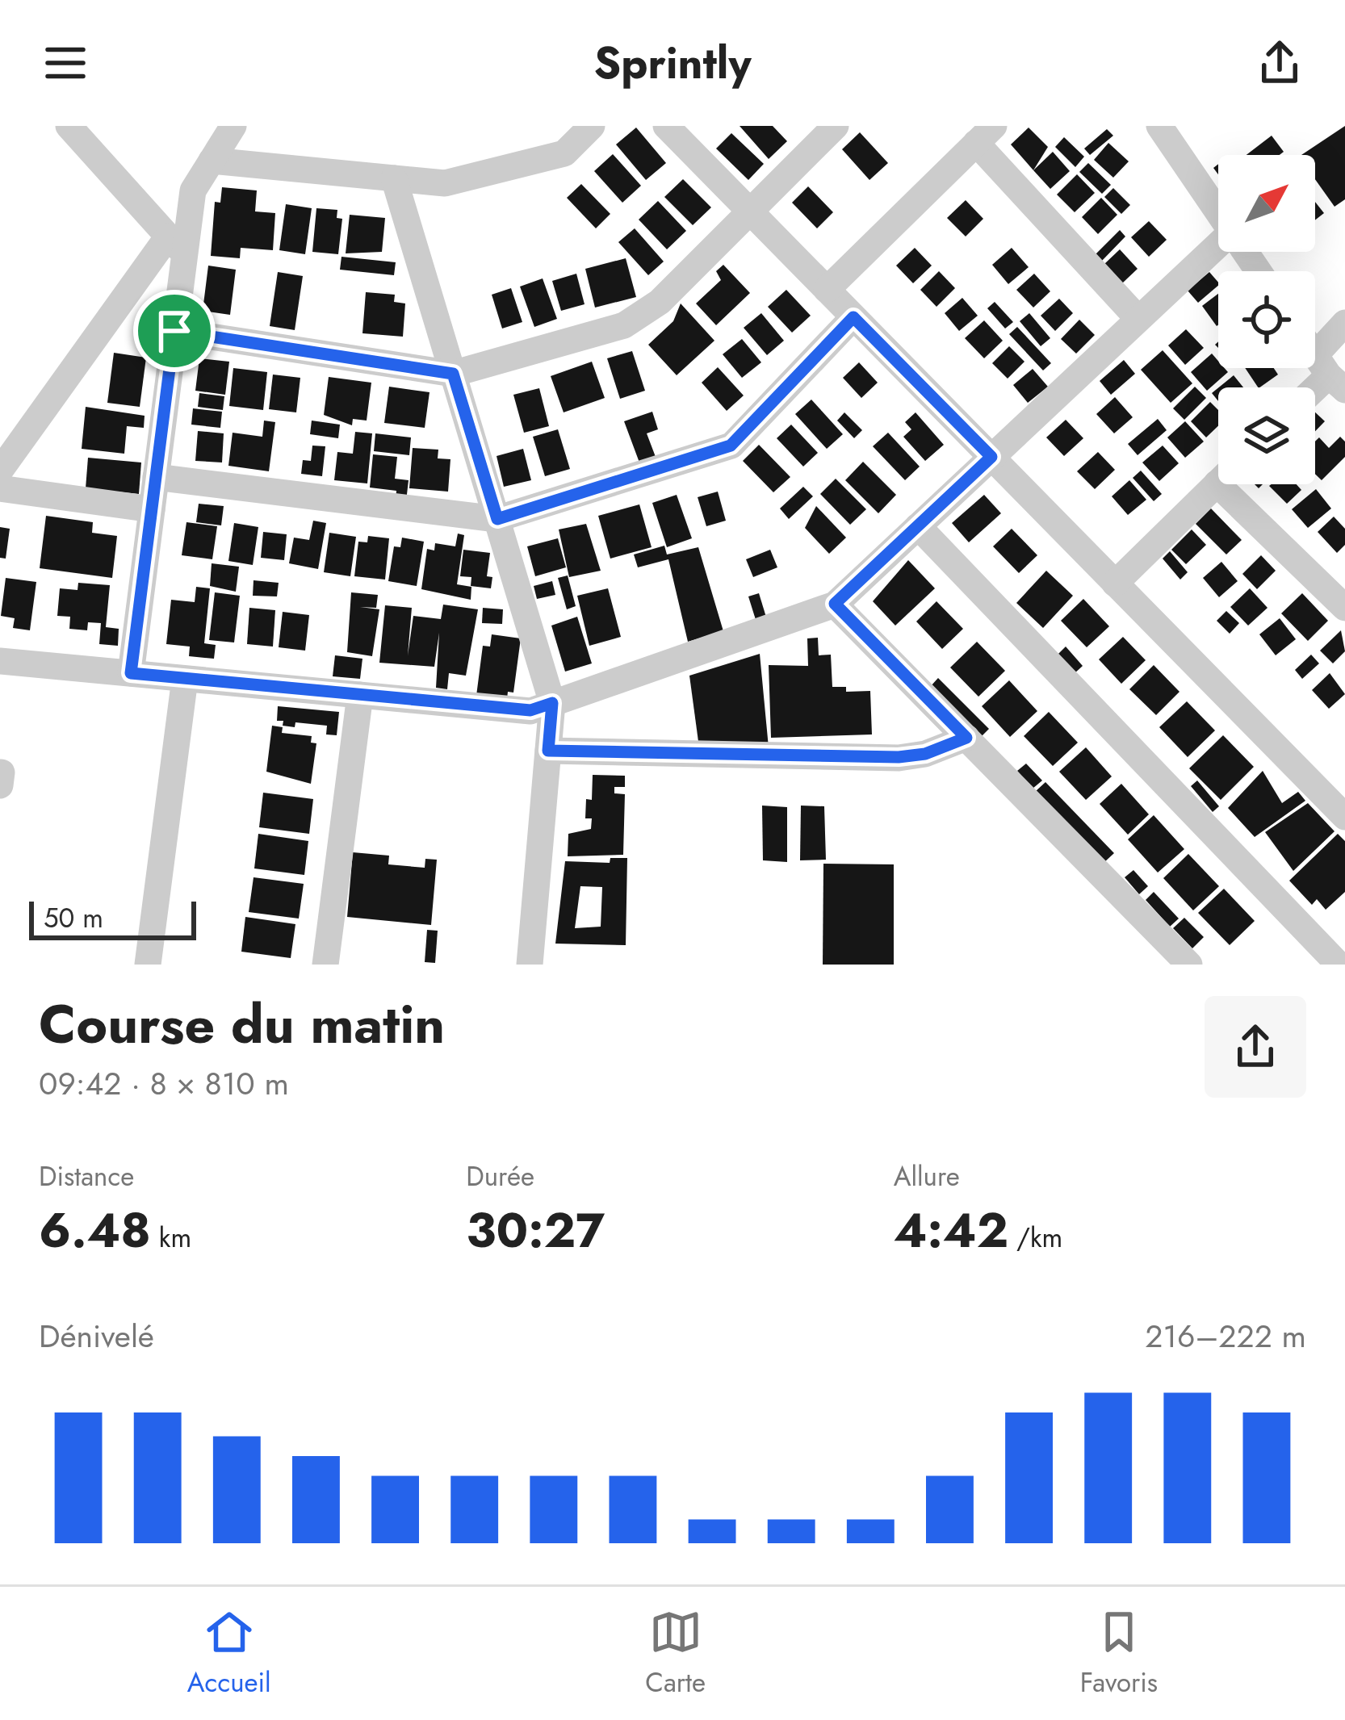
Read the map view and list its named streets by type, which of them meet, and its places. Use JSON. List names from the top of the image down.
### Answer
{
  "scale_bar": "50 m",
  "north": "top right",
  "page": {
    "header": "Sprintly",
    "scale": "50 m",
    "heading": ["Course du matin", "09:42 · 8 × 810 m"],
    "stats": [
      ["Distance", "6.48 km"],
      ["Durée", "30:27"],
      ["Allure", "4:42 /km"]
    ],
    "chart": ["Dénivelé", "216–222 m"],
    "tabs": ["Accueil", "Carte", "Favoris"]
  }
}
